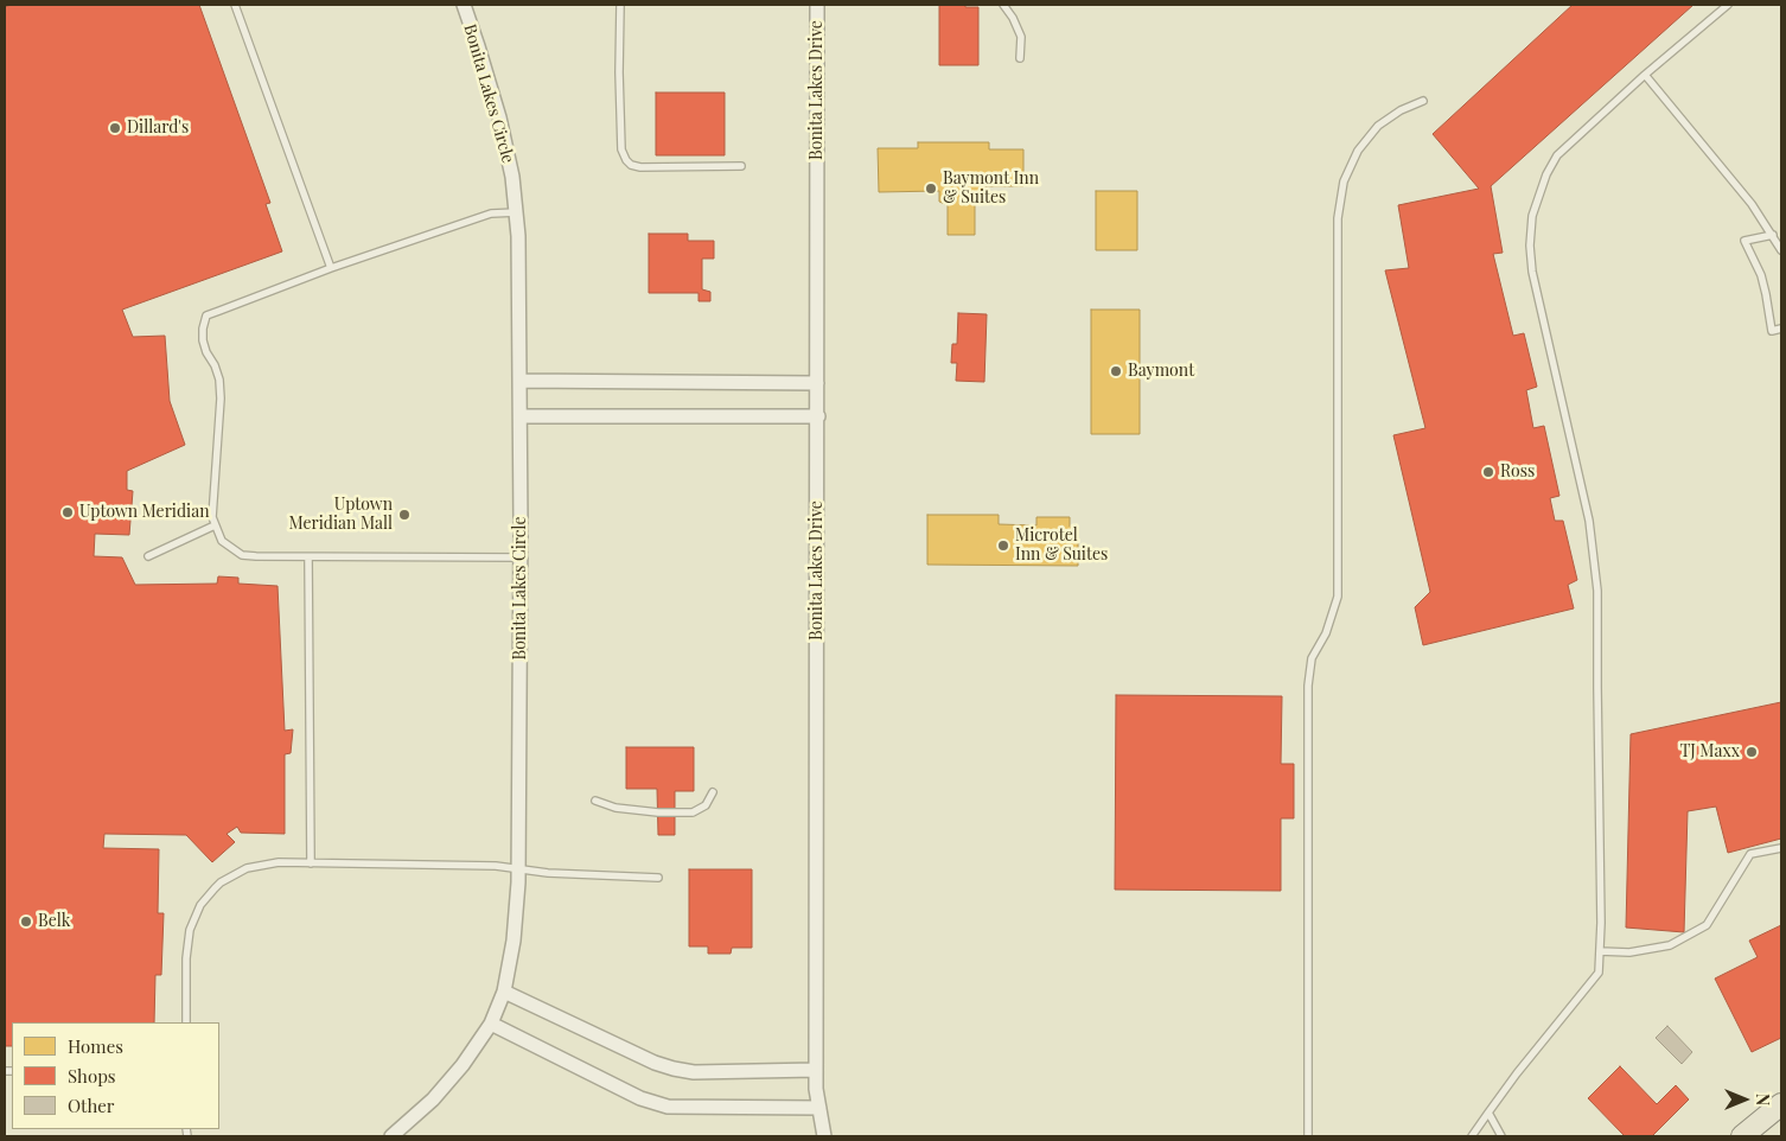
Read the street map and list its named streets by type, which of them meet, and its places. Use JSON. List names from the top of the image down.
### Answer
{
  "streets": {
    "street": ["Bonita Lakes Drive", "Bonita Lakes Circle"]
  },
  "places": [
    "Dillard's",
    "Baymont Inn & Suites",
    "Baymont",
    "Ross",
    "Uptown Meridian",
    "Uptown Meridian Mall",
    "Microtel Inn & Suites",
    "TJ Maxx",
    "Belk"
  ],
  "legend": ["Homes", "Shops", "Other"],
  "north": "right"
}
